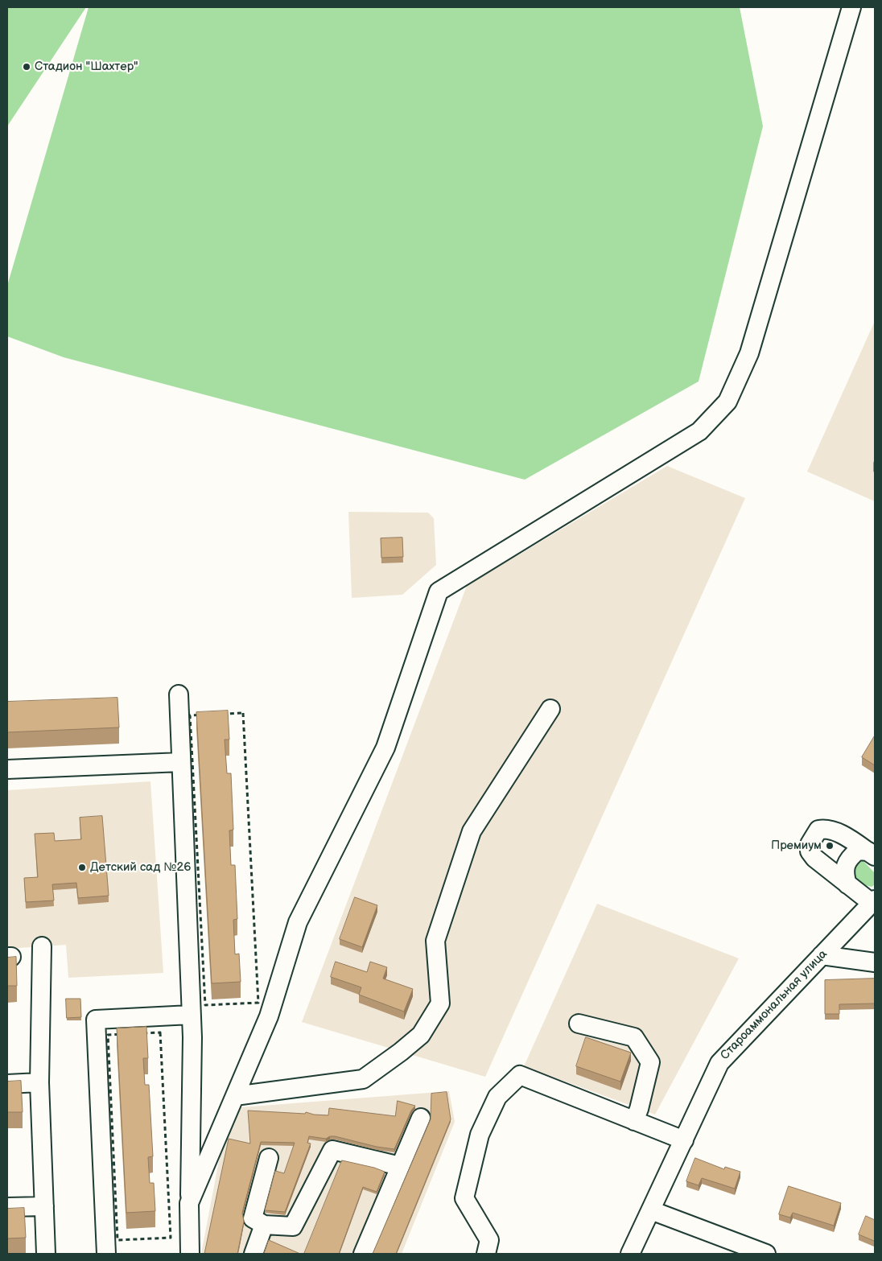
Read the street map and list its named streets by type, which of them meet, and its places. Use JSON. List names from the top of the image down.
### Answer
{
  "streets": {
    "street": ["Староаммональная улица"]
  },
  "places": ["Стадион \"Шахтер\"", "Премиум", "Детский сад №26"]
}
